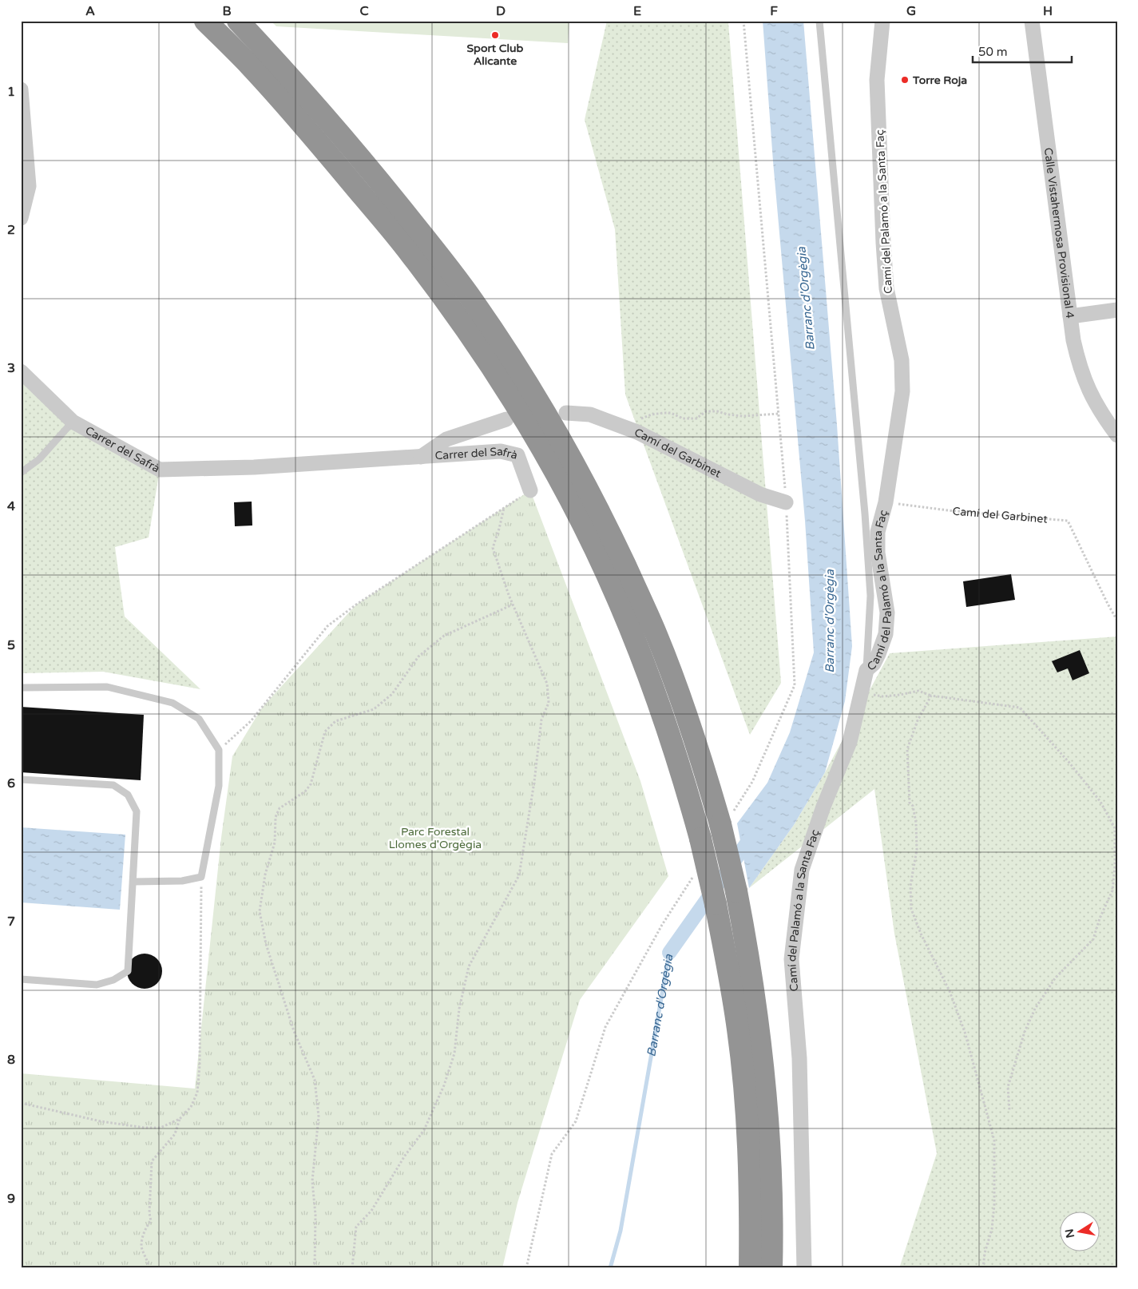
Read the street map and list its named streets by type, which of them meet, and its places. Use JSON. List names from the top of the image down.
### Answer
{
  "streets": {
    "street": [
      "Camí del Palamó a la Santa Faç",
      "Calle Vistahermosa Provisional 4",
      "Carrer del Safrà",
      "Camí del Garbinet"
    ]
  },
  "crossings": [
    ["Camí del Palamó a la Santa Faç", "Camí del Garbinet"]
  ],
  "water": ["Barranc d'Orgègia"],
  "parks": ["Parc Forestal Llomes d'Orgègia"],
  "places": ["Sport Club Alicante", "Torre Roja"],
  "scale_bar": "50 m",
  "north": "left",
  "grid": {
    "columns": [
      "A",
      "B",
      "C",
      "D",
      "E",
      "F",
      "G",
      "H"
    ],
    "rows": [
      "1",
      "2",
      "3",
      "4",
      "5",
      "6",
      "7",
      "8",
      "9"
    ]
  }
}
